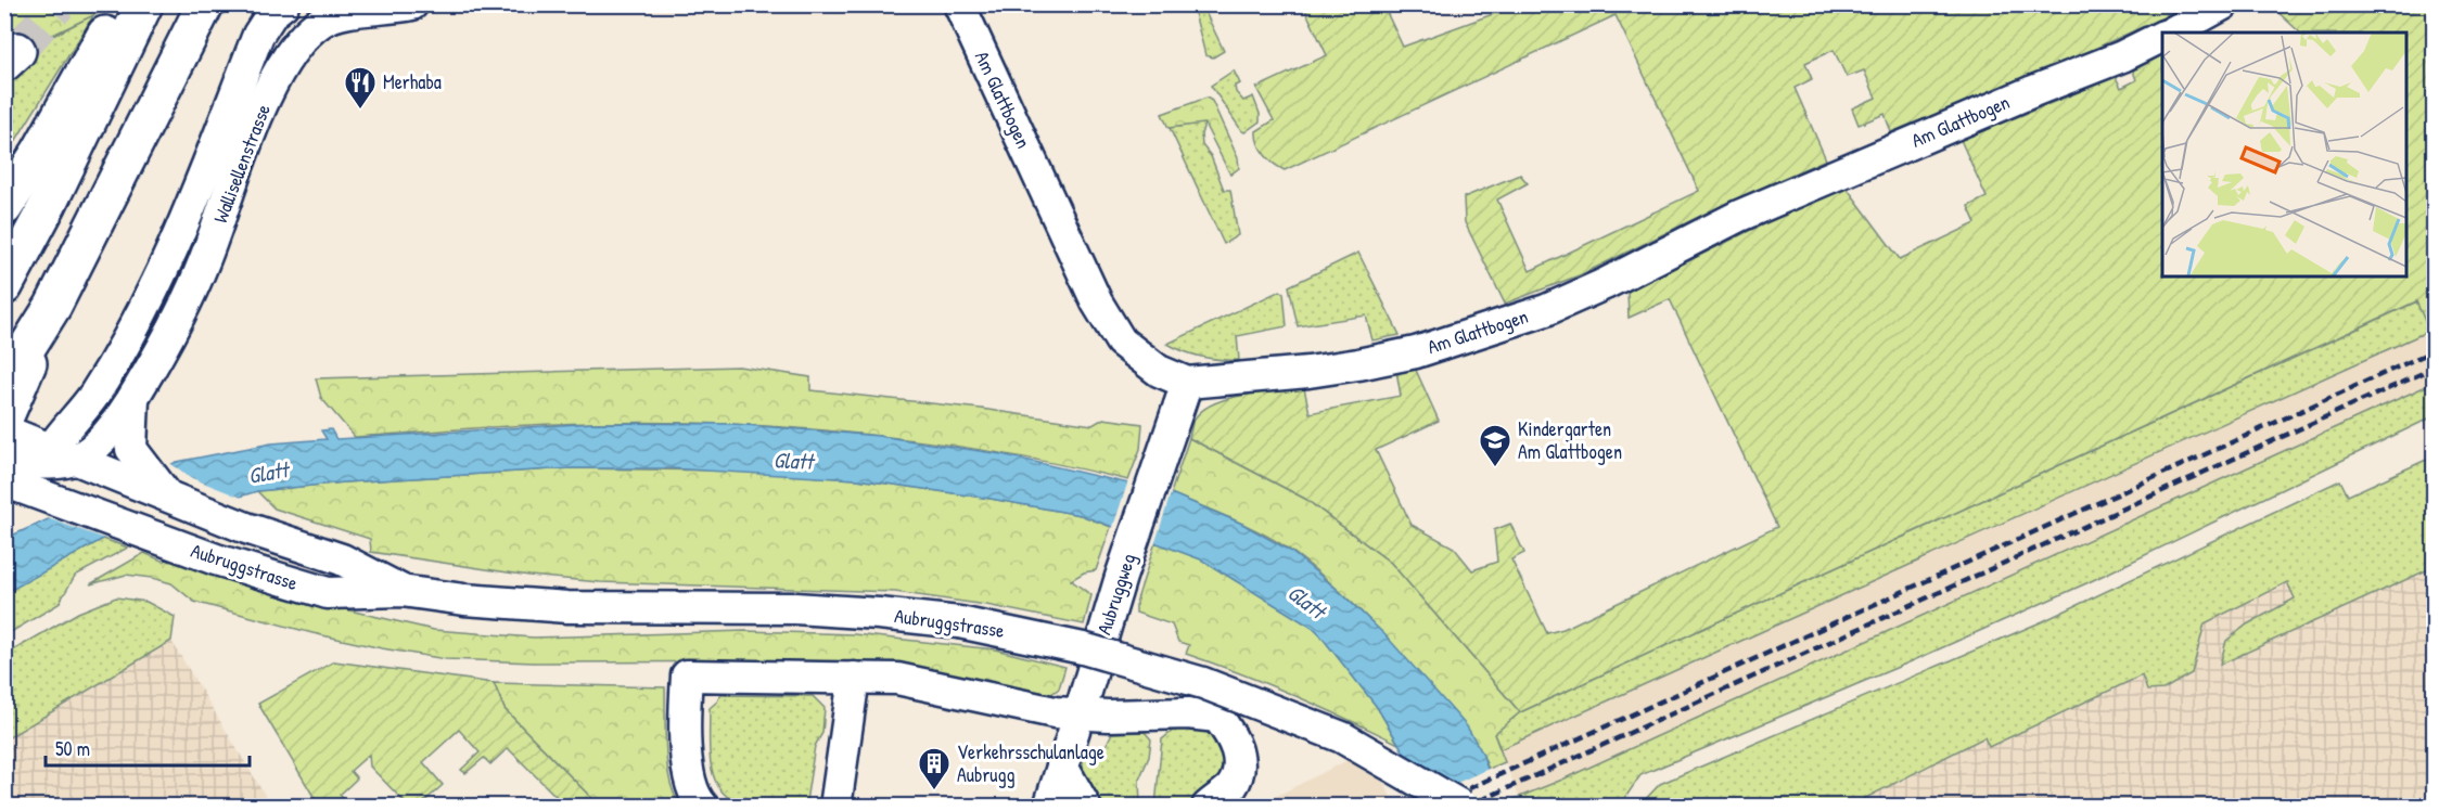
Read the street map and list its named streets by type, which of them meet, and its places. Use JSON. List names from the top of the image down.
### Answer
{
  "streets": {
    "street": [
      "Am Glattbogen",
      "Wallisellenstrasse",
      "Aubruggstrasse",
      "Aubruggweg"
    ]
  },
  "crossings": [
    ["Am Glattbogen", "Aubruggweg"],
    ["Wallisellenstrasse", "Aubruggstrasse"]
  ],
  "water": ["Glatt"],
  "places": {
    "restaurant": ["Merhaba"],
    "school or university": ["Kindergarten Am Glattbogen"],
    "building": ["Verkehrsschulanlage Aubrugg"]
  },
  "scale_bar": "50 m"
}
